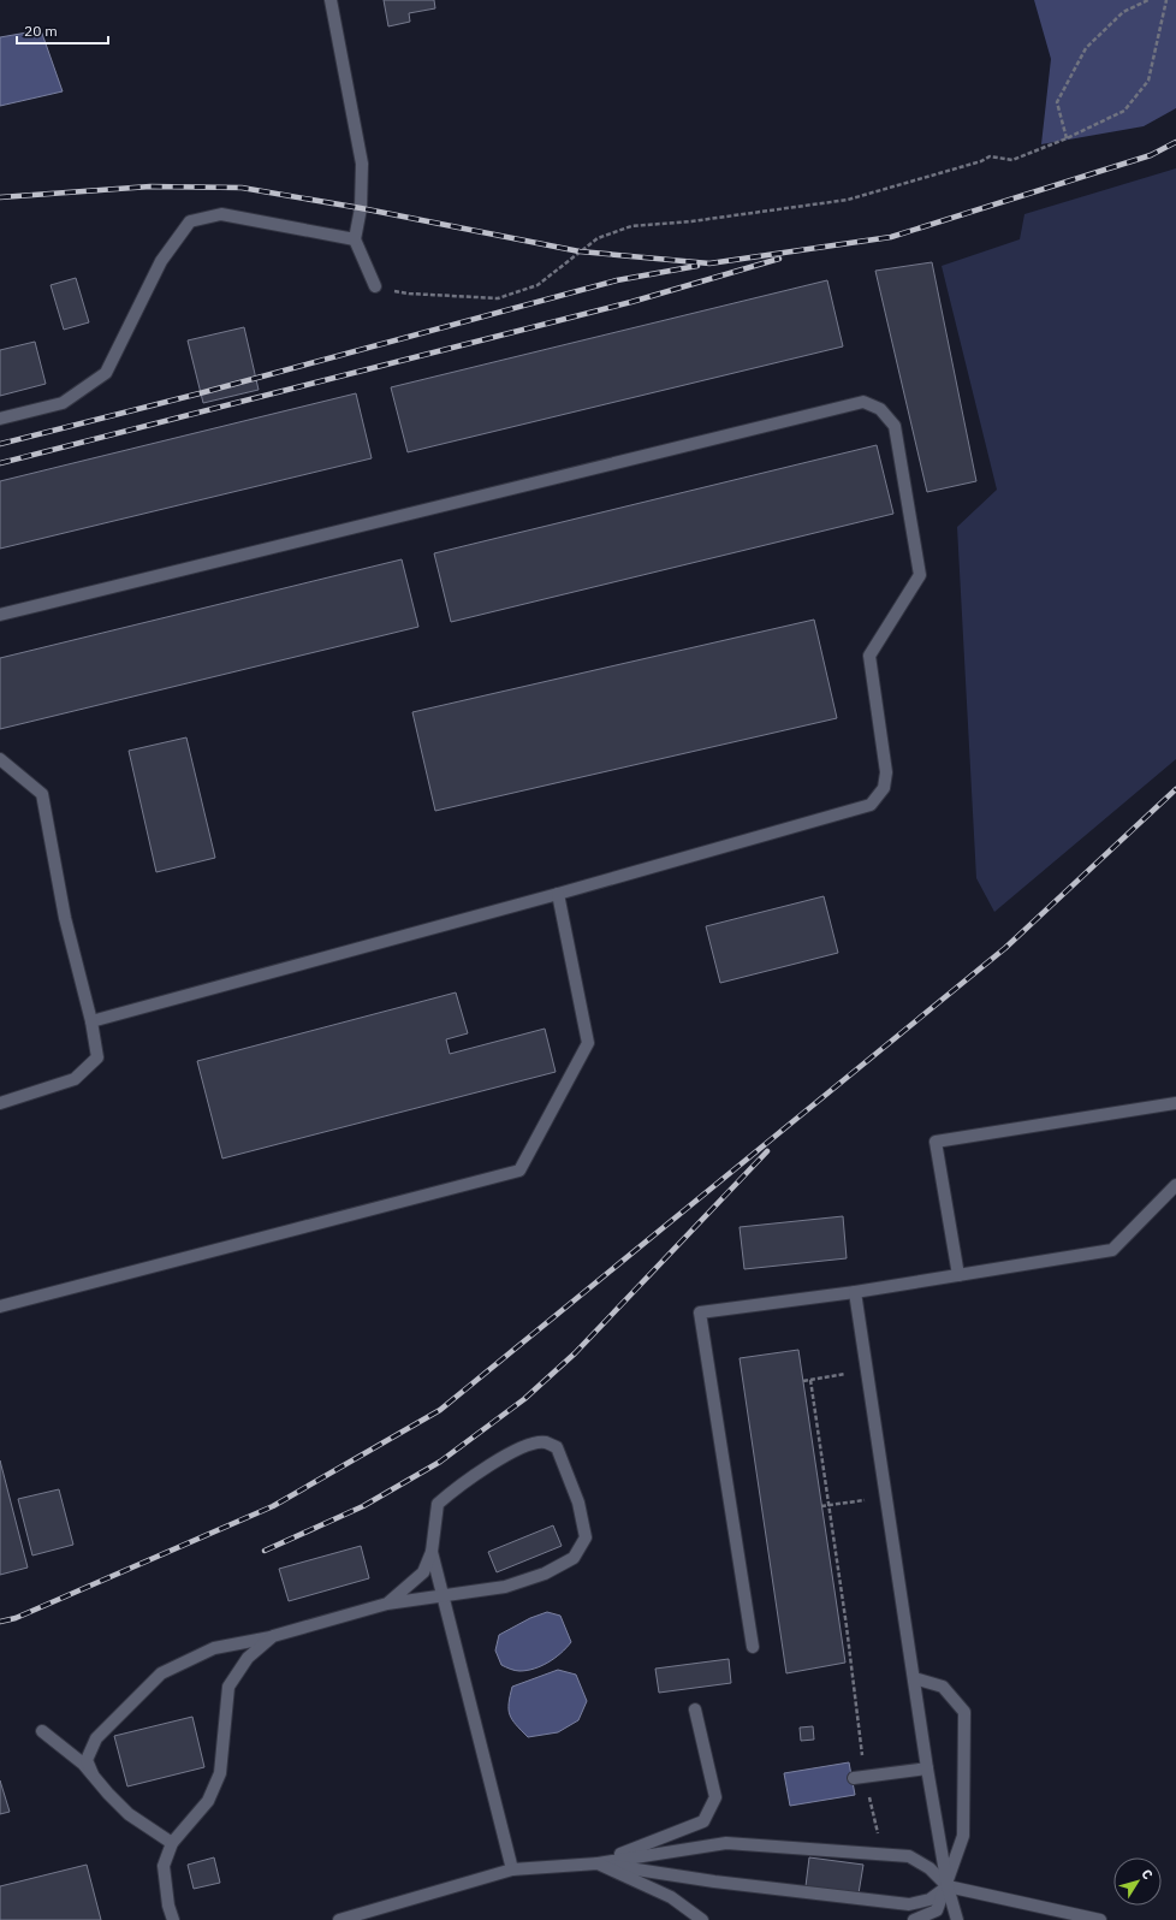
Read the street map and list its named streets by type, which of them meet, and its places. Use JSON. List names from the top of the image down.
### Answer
{
  "scale_bar": "20 m",
  "north": "top right"
}
